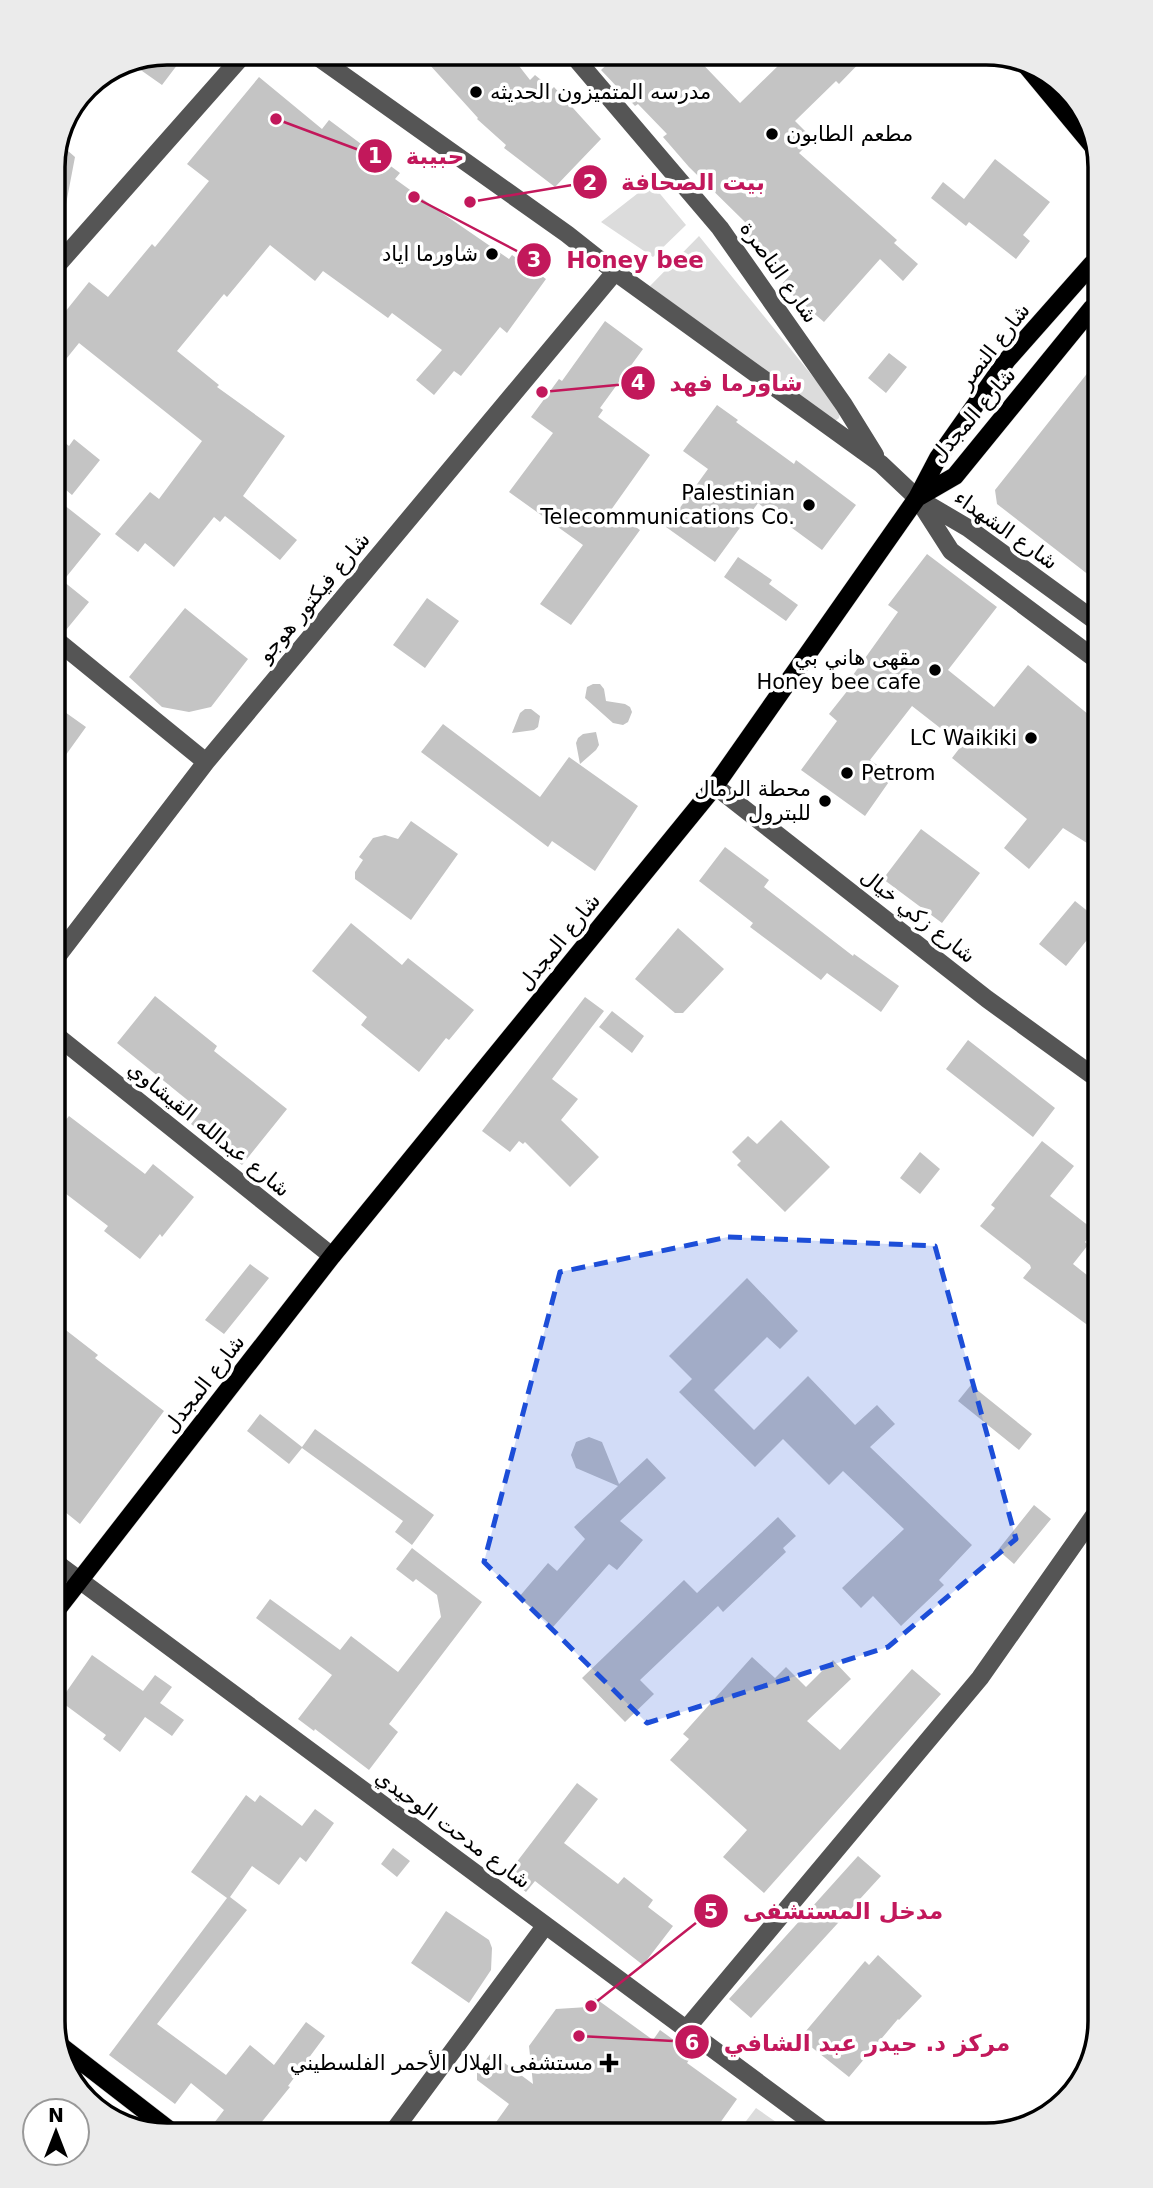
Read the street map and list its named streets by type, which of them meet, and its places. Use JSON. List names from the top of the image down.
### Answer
{
  "streets": {
    "main road": ["شارع النصر", "شارع المجدل"],
    "street": [
      "شارع الناصرة",
      "شارع الشهداء",
      "شارع فيكتور هوجو",
      "شارع زكي خيال",
      "شارع عبدالله القيشاوي",
      "شارع مدحت الوحيدي"
    ]
  },
  "crossings": [
    ["شارع النصر", "شارع المجدل"],
    ["شارع النصر", "شارع الشهداء"],
    ["شارع المجدل", "شارع الشهداء"],
    ["شارع المجدل", "شارع زكي خيال"],
    ["شارع المجدل", "شارع عبدالله القيشاوي"],
    ["شارع المجدل", "شارع مدحت الوحيدي"]
  ],
  "places": {
    "other": [
      "مدرسه المتميزون الحديثه",
      "حبيبة",
      "مطعم الطابون",
      "Honey bee",
      "بيت الصحافة",
      "شاورما اياد",
      "شاورما فهد",
      "Palestinian Telecommunications Co.",
      "مقهى هاني بي Honey bee cafe",
      "LC Waikiki",
      "Petrom",
      "محطة الرمال للبترول",
      "مدخل المستشفى",
      "مركز د. حيدر عبد الشافي"
    ],
    "health": ["مستشفى الهلال الأحمر الفلسطيني"]
  },
  "north": "top"
}
